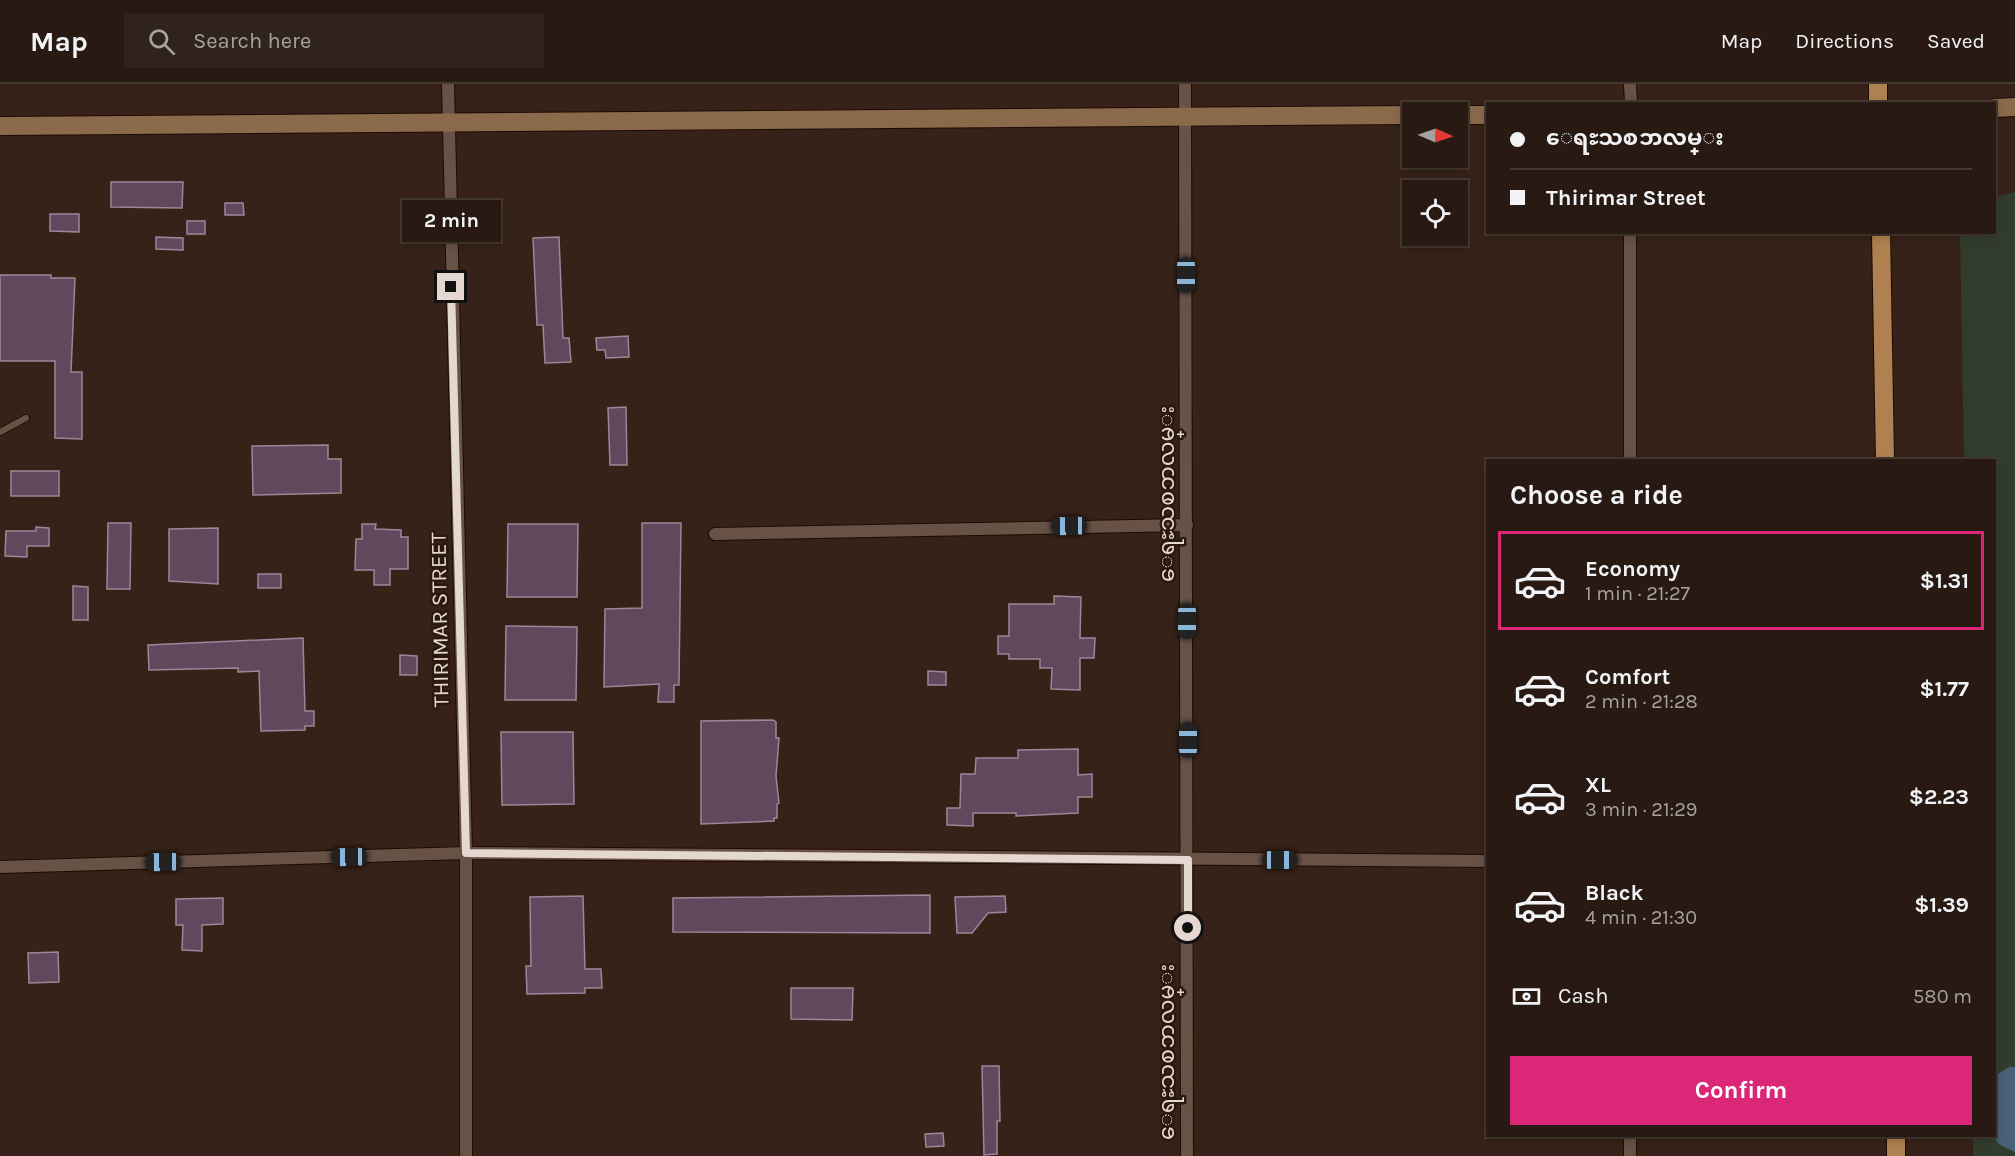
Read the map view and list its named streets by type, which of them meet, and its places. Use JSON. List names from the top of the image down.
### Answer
{
  "streets": {
    "street": ["ေရႊသစၥာလမ္း", "THIRIMAR STREET"]
  },
  "north": "right",
  "page": {
    "header": "Map",
    "search": "Search here",
    "nav": ["Map", "Directions", "Saved"],
    "banner": ["ေရႊသစၥာလမ္း", "Thirimar Street"],
    "bubble": "2 min",
    "heading": "Choose a ride",
    "list": [
      {
        "name": "Economy",
        "note": "1 min · 21:27",
        "value": "$1.31"
      },
      {
        "name": "Comfort",
        "note": "2 min · 21:28",
        "value": "$1.77"
      },
      {
        "name": "XL",
        "note": "3 min · 21:29",
        "value": "$2.23"
      },
      {
        "name": "Black",
        "note": "4 min · 21:30",
        "value": "$1.39"
      }
    ],
    "pay": ["Cash", "580 m"],
    "buttons": "Confirm"
  }
}
